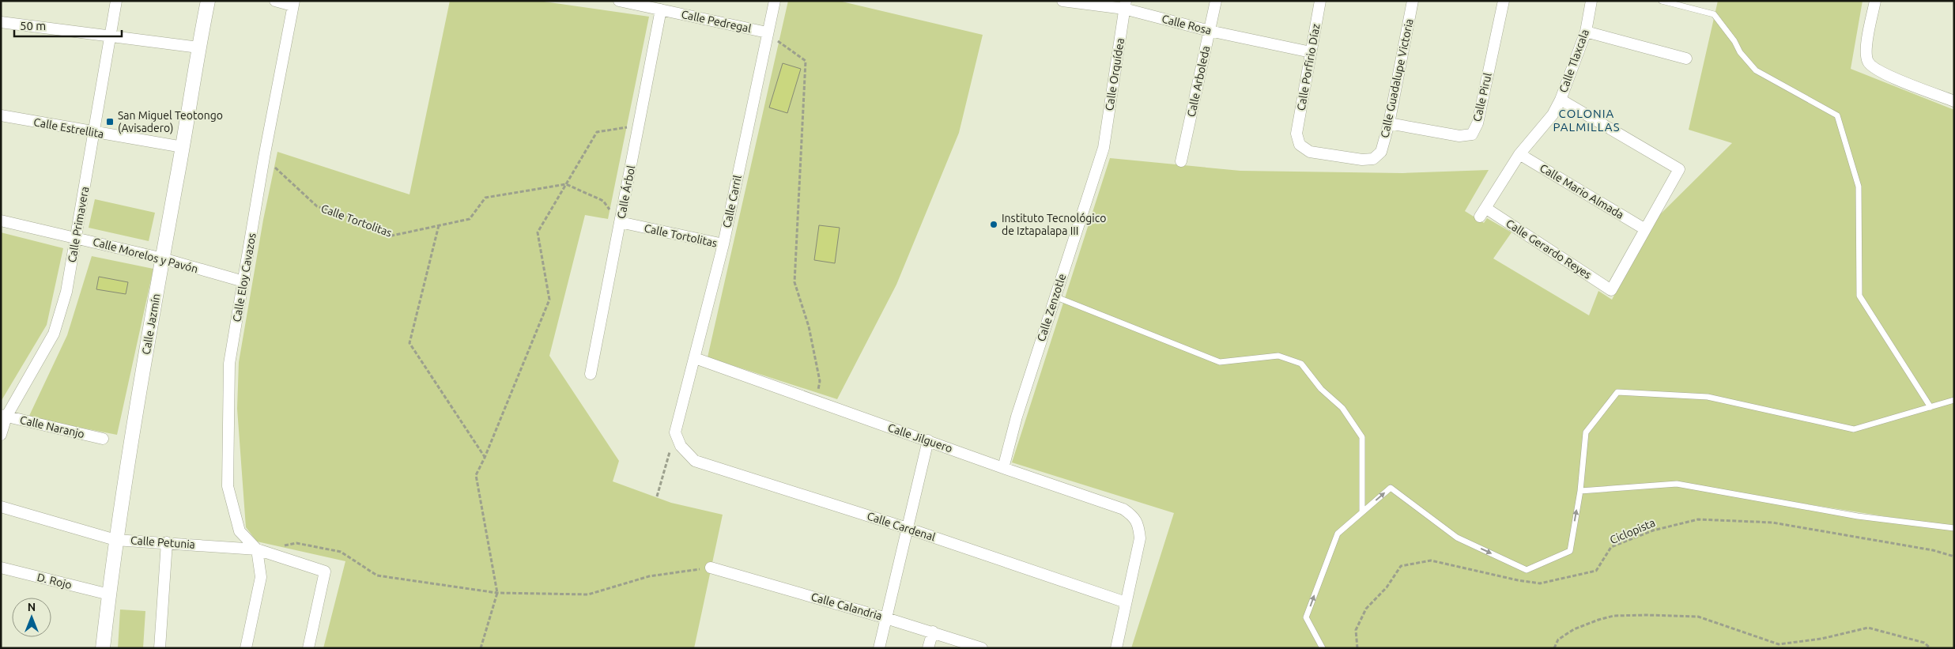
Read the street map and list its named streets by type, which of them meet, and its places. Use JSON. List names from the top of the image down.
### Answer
{
  "streets": {
    "street": [
      "Calle Pedregal",
      "Calle Rosa",
      "Calle Tlaxcala",
      "Calle Porfirio Díaz",
      "Calle Orquídea",
      "Calle Guadalupe Victoria",
      "Calle Arboleda",
      "Calle Pirul",
      "Calle Estrellita",
      "Calle Mario Almada",
      "Calle Árbol",
      "Calle Carril",
      "Calle Tortolitas",
      "Calle Primavera",
      "Calle Gerardo Reyes",
      "Calle Morelos y Pavón",
      "Calle Eloy Cavazos",
      "Calle Zenzotle",
      "Calle Jazmín",
      "Calle Naranjo",
      "Calle Jilguero",
      "Calle Cardenal",
      "Calle Petunia",
      "D. Rojo",
      "Calle Calandria"
    ],
    "path": ["Ciclopista"]
  },
  "crossings": [
    ["Calle Pedregal", "Calle Árbol"],
    ["Calle Pedregal", "Calle Carril"],
    ["Calle Rosa", "Calle Porfirio Díaz"],
    ["Calle Rosa", "Calle Orquídea"],
    ["Calle Rosa", "Calle Arboleda"],
    ["Calle Tlaxcala", "Calle Mario Almada"],
    ["Calle Tlaxcala", "Calle Gerardo Reyes"],
    ["Calle Porfirio Díaz", "Calle Guadalupe Victoria"],
    ["Calle Orquídea", "Calle Zenzotle"],
    ["Calle Guadalupe Victoria", "Calle Pirul"],
    ["Calle Estrellita", "Calle Primavera"],
    ["Calle Estrellita", "Calle Jazmín"],
    ["Calle Mario Almada", "Calle Gerardo Reyes"],
    ["Calle Árbol", "Calle Tortolitas"],
    ["Calle Carril", "Calle Tortolitas"],
    ["Calle Carril", "Calle Jilguero"],
    ["Calle Carril", "Calle Cardenal"],
    ["Calle Tortolitas", "Calle Eloy Cavazos"],
    ["Calle Primavera", "Calle Morelos y Pavón"],
    ["Calle Primavera", "Calle Naranjo"],
    ["Calle Morelos y Pavón", "Calle Eloy Cavazos"],
    ["Calle Morelos y Pavón", "Calle Jazmín"],
    ["Calle Eloy Cavazos", "Calle Petunia"],
    ["Calle Zenzotle", "Calle Jilguero"],
    ["Calle Jazmín", "Calle Petunia"],
    ["Calle Jazmín", "D. Rojo"],
    ["Calle Jilguero", "Calle Cardenal"]
  ],
  "districts": ["COLONIA PALMILLAS"],
  "places": {
    "transit": ["San Miguel Teotongo (Avisadero)"],
    "other": ["Instituto Tecnológico de Iztapalapa III"]
  },
  "scale_bar": "50 m",
  "north": "top"
}
